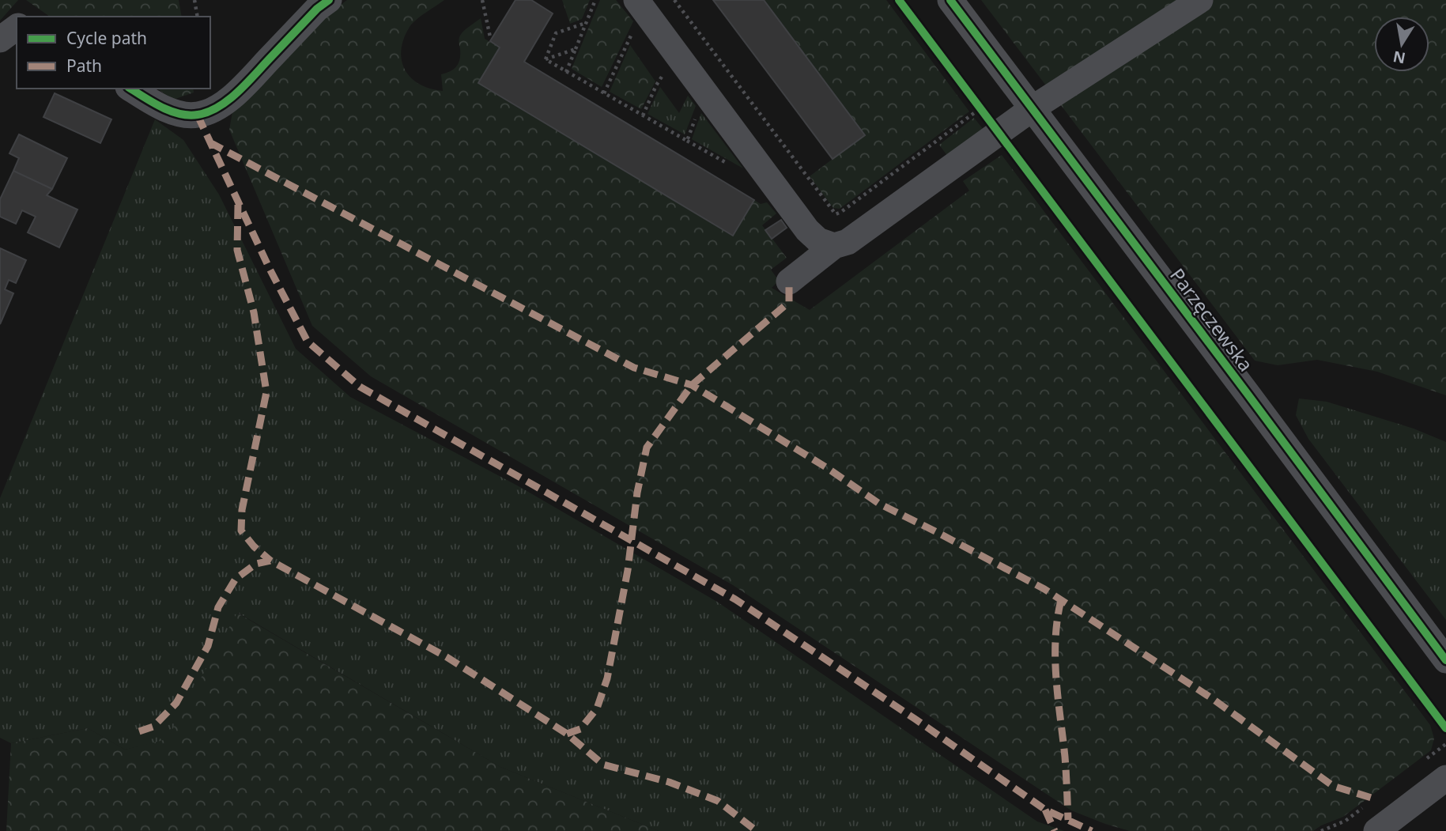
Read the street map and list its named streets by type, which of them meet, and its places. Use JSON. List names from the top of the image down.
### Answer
{
  "streets": {
    "street": ["Parzęczewska"]
  },
  "legend": ["Cycle path", "Path"],
  "north": "bottom"
}
